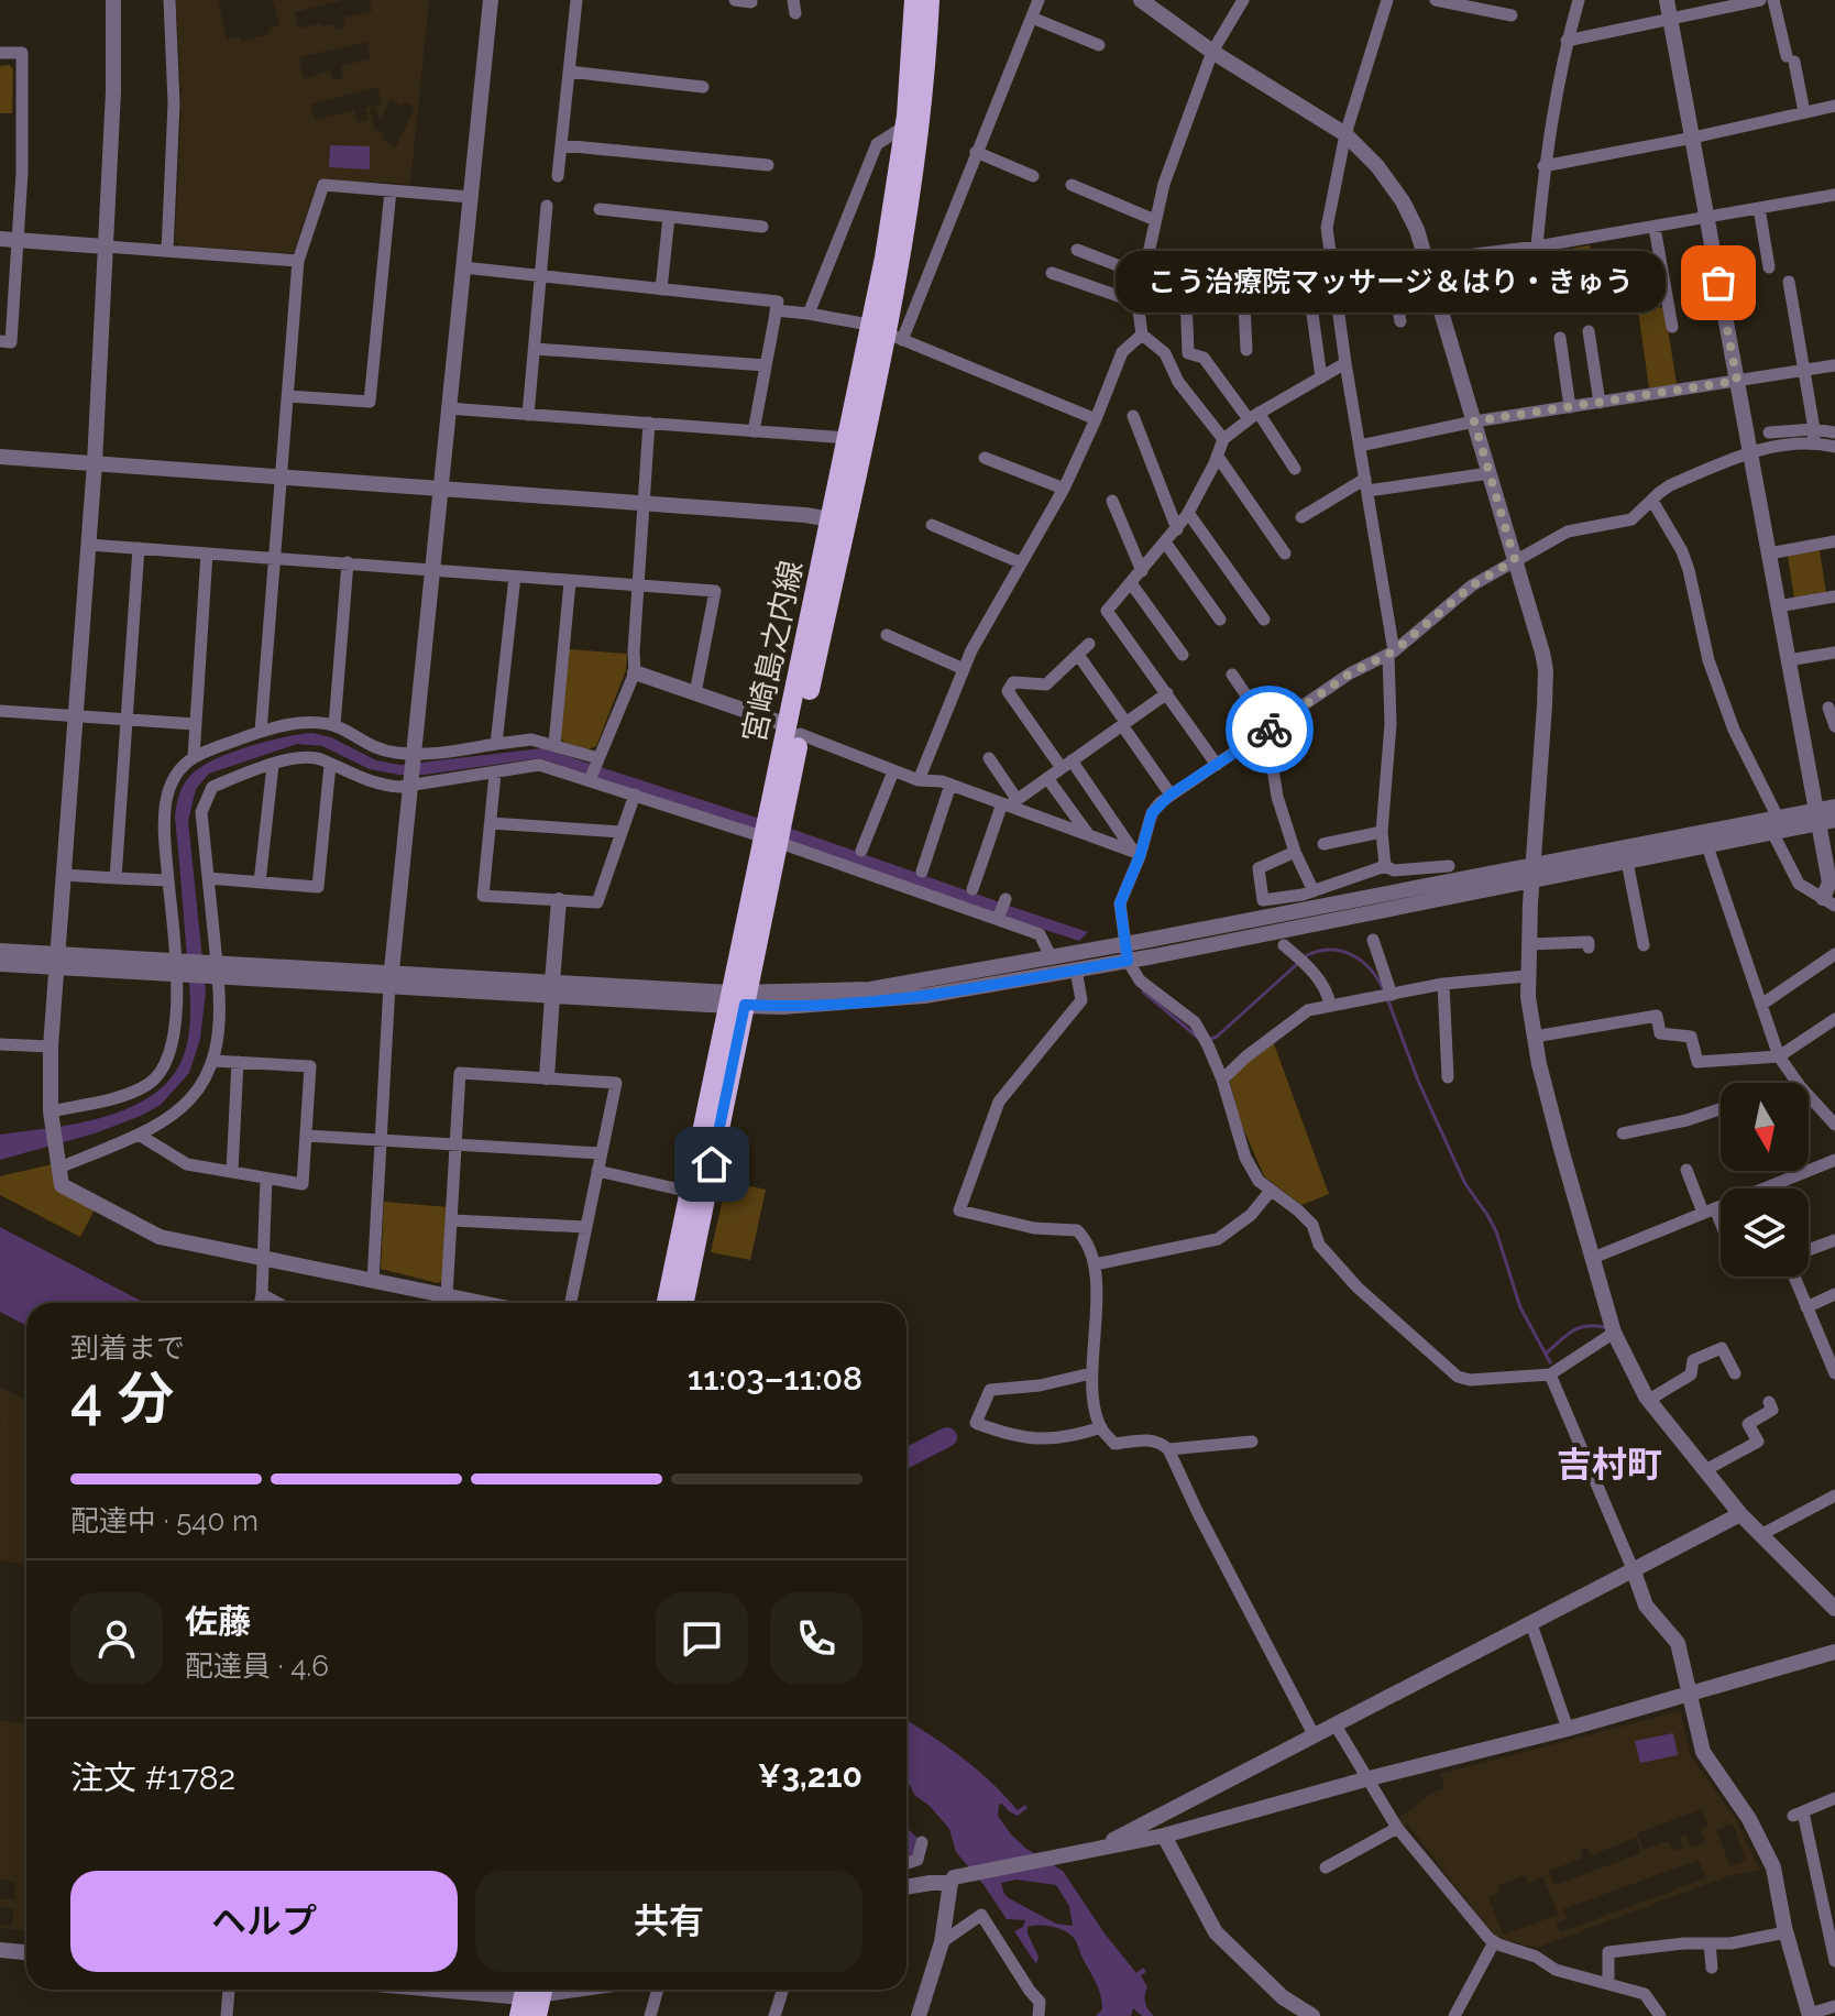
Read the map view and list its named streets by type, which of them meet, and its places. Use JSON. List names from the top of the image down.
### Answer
{
  "streets": {
    "main road": ["宮崎島之内線"]
  },
  "districts": ["吉村町"],
  "places": ["こう治療院マッサージ＆はり・きゅう"],
  "north": "bottom",
  "page": {
    "bubble": "こう治療院マッサージ＆はり・きゅう",
    "heading": ["4 分", "到着まで", "11:03–11:08"],
    "panel": [
      "佐藤",
      "配達員 · 4.6",
      "注文 #1782",
      "¥3,210"
    ],
    "bar": "配達中 · 540 m",
    "buttons": ["ヘルプ", "共有"]
  }
}
